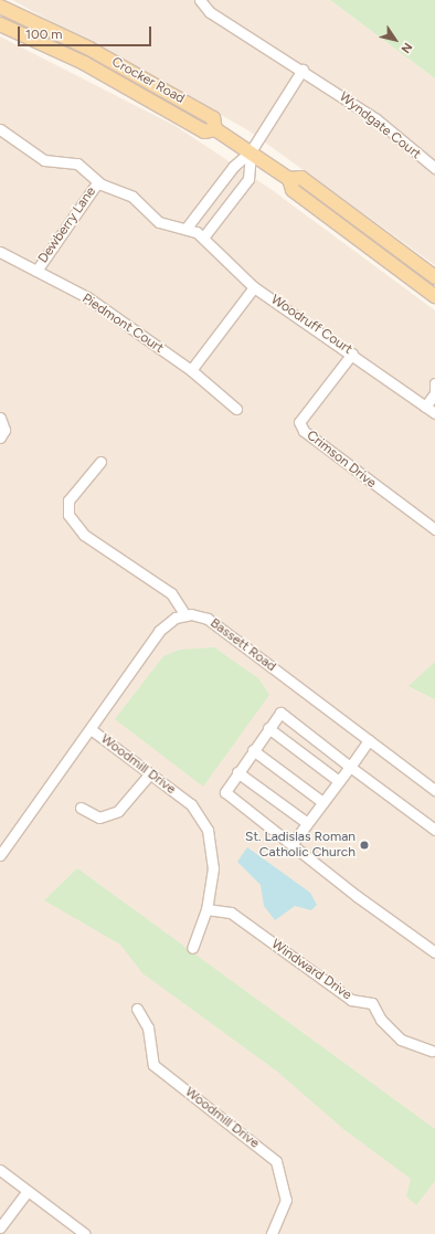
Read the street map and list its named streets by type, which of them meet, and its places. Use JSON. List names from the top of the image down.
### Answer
{
  "streets": {
    "main road": ["Crocker Road"],
    "street": [
      "Wyndgate Court",
      "Dewberry Lane",
      "Piedmont Court",
      "Woodruff Court",
      "Crimson Drive",
      "Bassett Road",
      "Woodmill Drive",
      "Windward Drive"
    ]
  },
  "crossings": [
    ["Dewberry Lane", "Piedmont Court"],
    ["Dewberry Lane", "Woodruff Court"],
    ["Woodruff Court", "Crimson Drive"],
    ["Woodmill Drive", "Windward Drive"]
  ],
  "places": ["St. Ladislas Roman Catholic Church"],
  "scale_bar": "100 m",
  "north": "bottom right"
}
